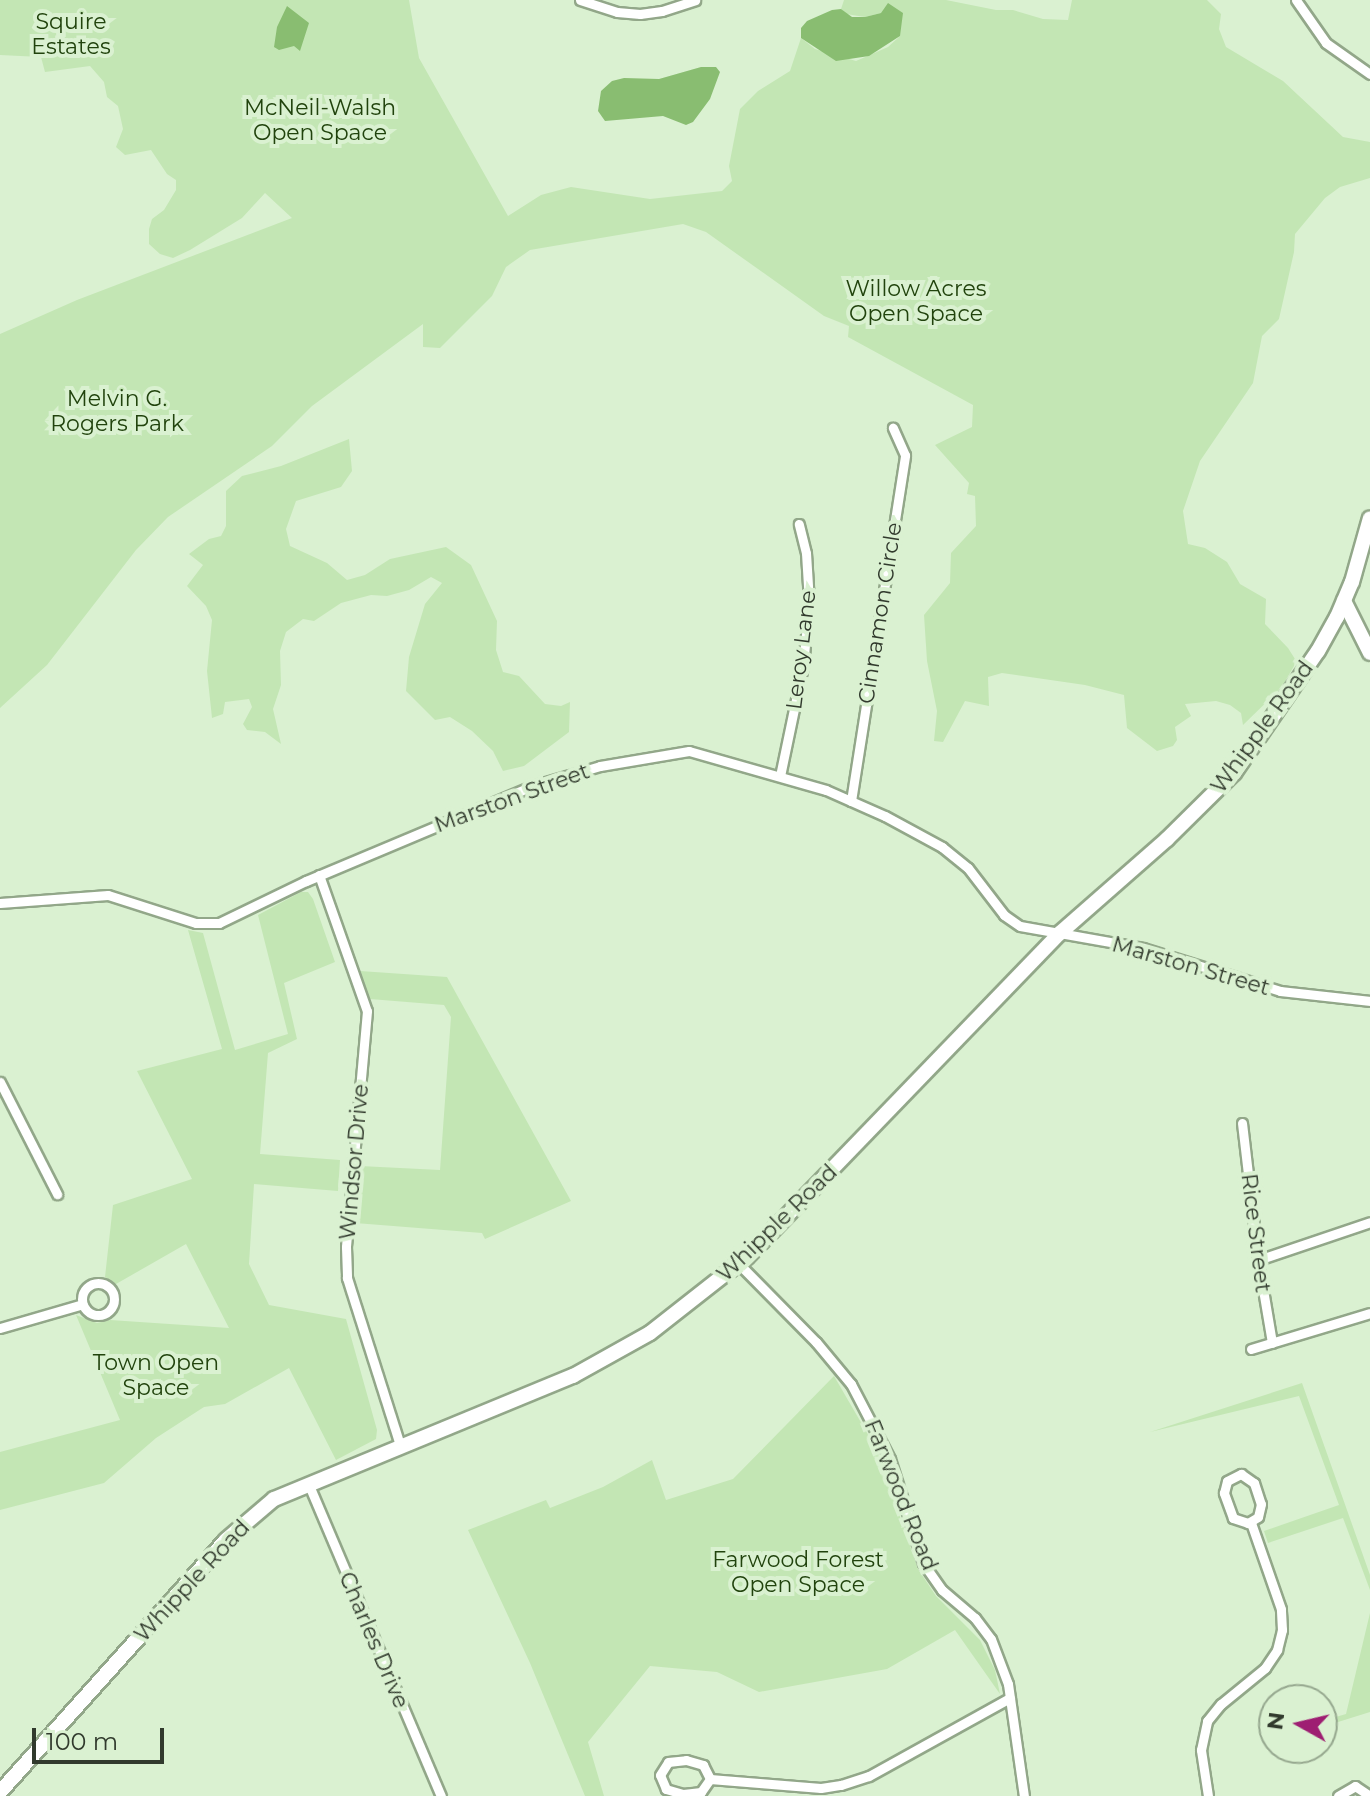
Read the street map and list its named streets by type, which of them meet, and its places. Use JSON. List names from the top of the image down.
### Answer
{
  "streets": {
    "main road": ["Whipple Road"],
    "street": [
      "Cinnamon Circle",
      "Leroy Lane",
      "Marston Street",
      "Windsor Drive",
      "Rice Street",
      "Farwood Road",
      "Charles Drive"
    ]
  },
  "crossings": [
    ["Cinnamon Circle", "Marston Street"],
    ["Leroy Lane", "Marston Street"],
    ["Whipple Road", "Marston Street"],
    ["Whipple Road", "Windsor Drive"],
    ["Whipple Road", "Farwood Road"],
    ["Whipple Road", "Charles Drive"],
    ["Marston Street", "Windsor Drive"]
  ],
  "parks": [
    "Squire Estates",
    "McNeil-Walsh Open Space",
    "Willow Acres Open Space",
    "Melvin G. Rogers Park",
    "Town Open Space",
    "Farwood Forest Open Space"
  ],
  "scale_bar": "100 m",
  "north": "left"
}
